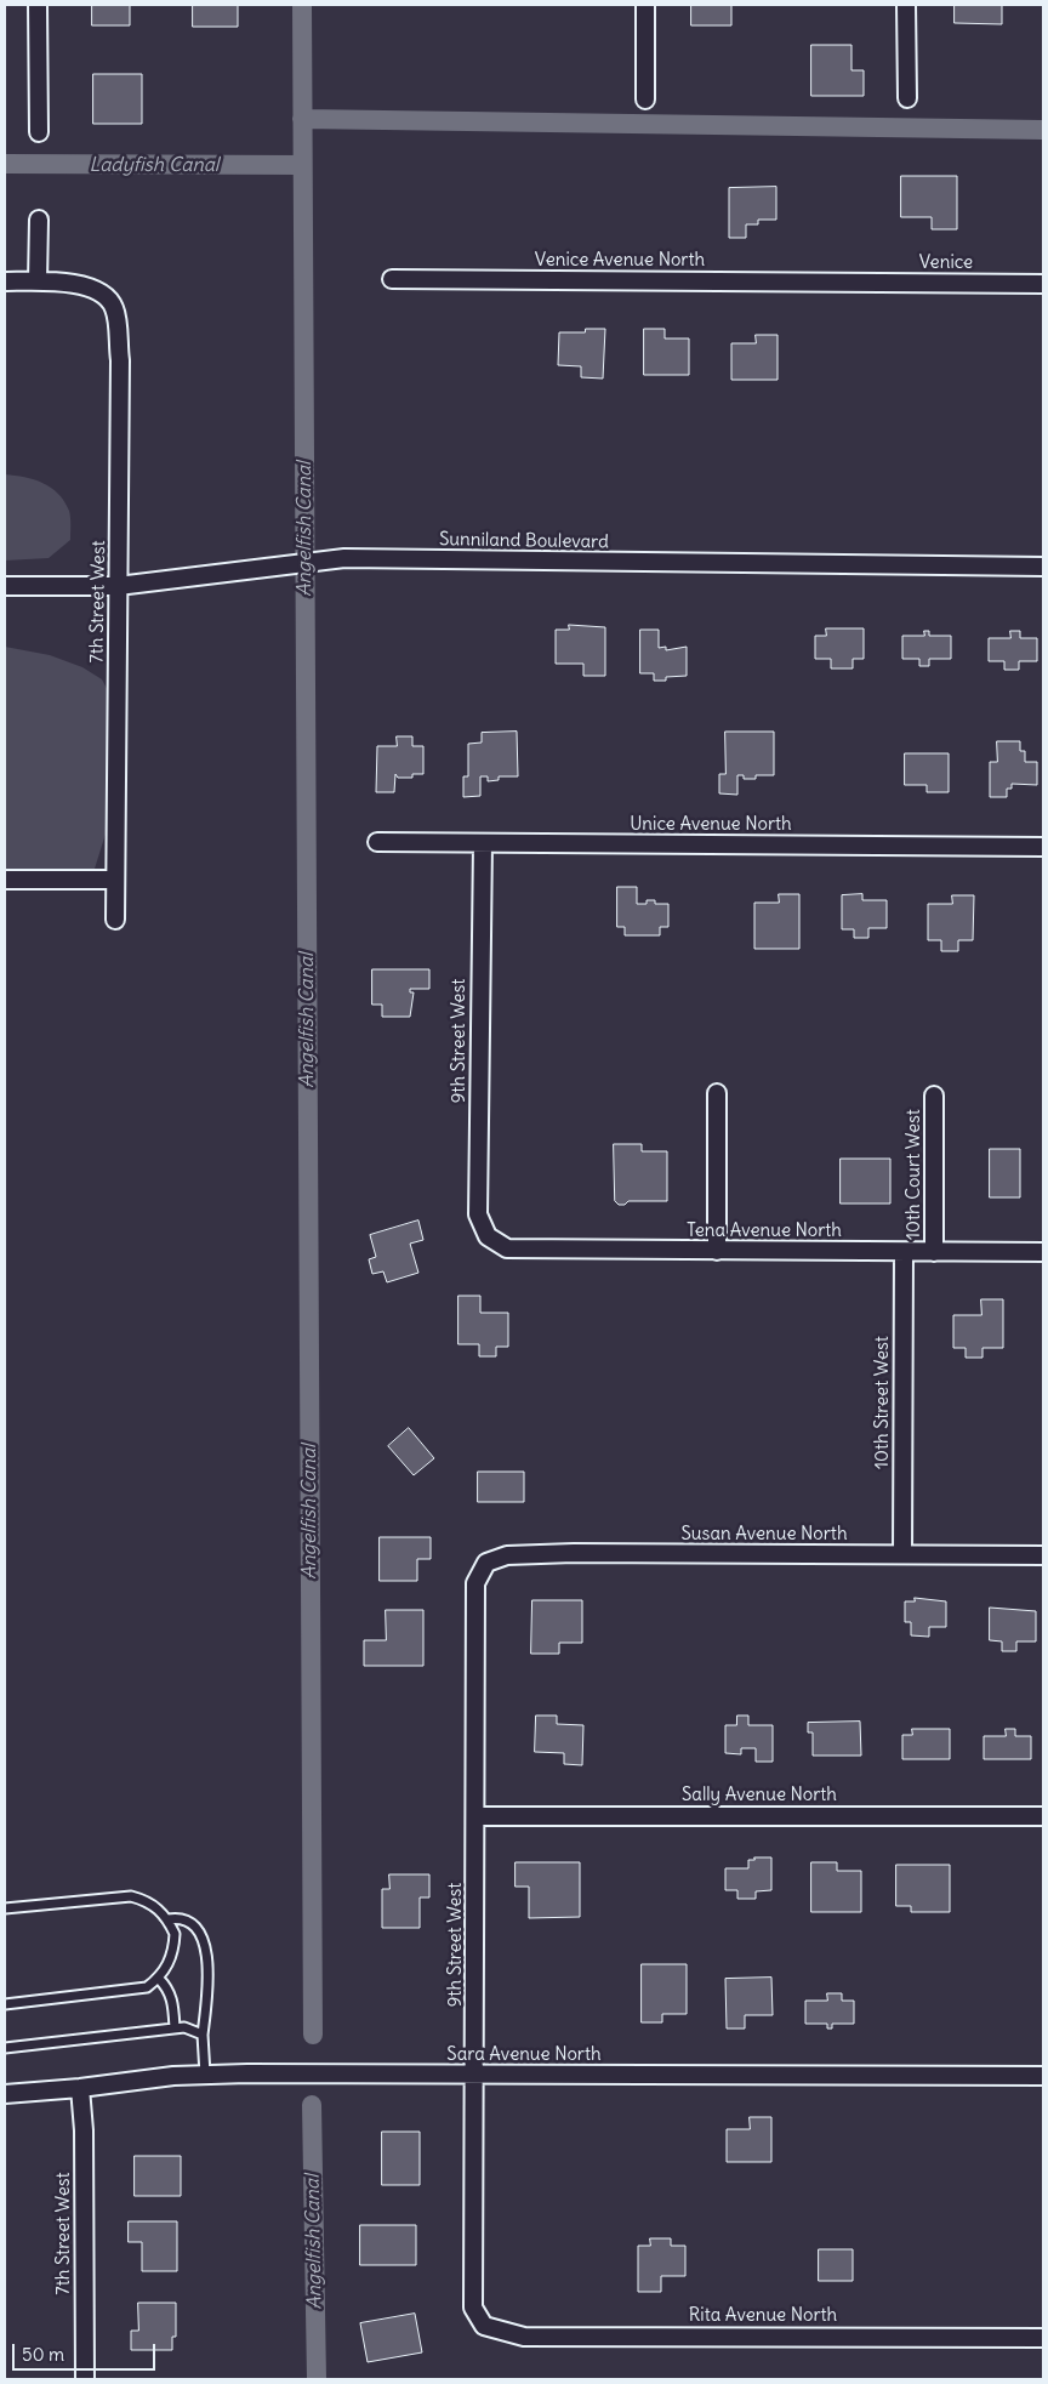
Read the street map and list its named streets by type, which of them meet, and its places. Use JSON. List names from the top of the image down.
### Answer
{
  "streets": {
    "street": [
      "Venice Avenue North",
      "Venice",
      "Sunniland Boulevard",
      "7th Street West",
      "Unice Avenue North",
      "9th Street West",
      "10th Court West",
      "Tena Avenue North",
      "10th Street West",
      "Susan Avenue North",
      "Sally Avenue North",
      "Sara Avenue North",
      "Rita Avenue North"
    ]
  },
  "crossings": [
    ["Venice Avenue North", "Venice"],
    ["Sunniland Boulevard", "7th Street West"],
    ["7th Street West", "Sara Avenue North"],
    ["Unice Avenue North", "9th Street West"],
    ["9th Street West", "Tena Avenue North"],
    ["9th Street West", "Susan Avenue North"],
    ["9th Street West", "Sally Avenue North"],
    ["9th Street West", "Sara Avenue North"],
    ["9th Street West", "Rita Avenue North"],
    ["10th Court West", "Tena Avenue North"],
    ["Tena Avenue North", "10th Street West"],
    ["10th Street West", "Susan Avenue North"]
  ],
  "water": ["Ladyfish Canal", "Angelfish Canal"],
  "scale_bar": "50 m"
}
